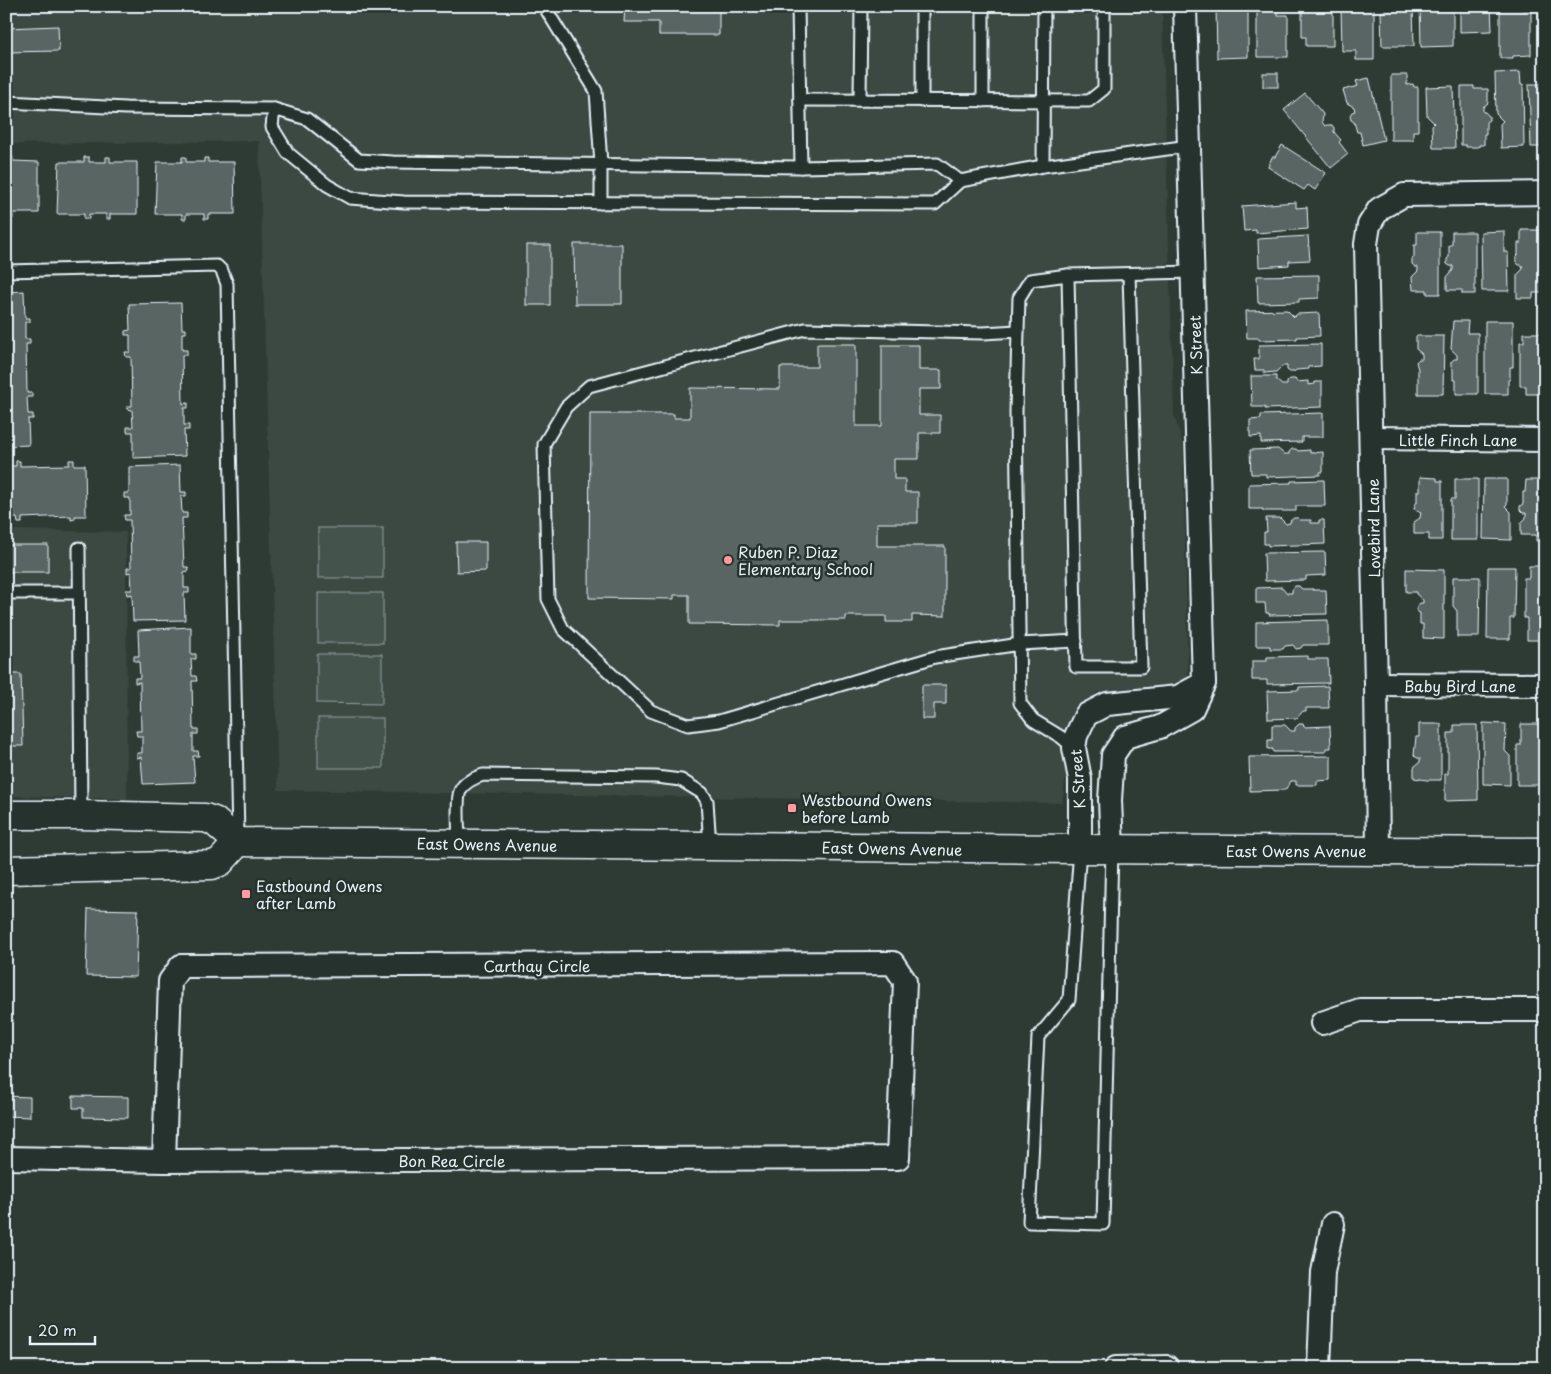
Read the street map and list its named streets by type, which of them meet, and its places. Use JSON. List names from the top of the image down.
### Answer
{
  "streets": {
    "main road": ["East Owens Avenue"],
    "street": [
      "K Street",
      "Little Finch Lane",
      "Lovebird Lane",
      "Baby Bird Lane",
      "Carthay Circle",
      "Bon Rea Circle"
    ]
  },
  "crossings": [
    ["K Street", "East Owens Avenue"],
    ["Little Finch Lane", "Lovebird Lane"],
    ["Lovebird Lane", "Baby Bird Lane"],
    ["Lovebird Lane", "East Owens Avenue"],
    ["Carthay Circle", "Bon Rea Circle"]
  ],
  "places": {
    "other": ["Ruben P. Diaz Elementary School"],
    "transit": ["Westbound Owens before Lamb", "Eastbound Owens after Lamb"]
  },
  "scale_bar": "20 m"
}
